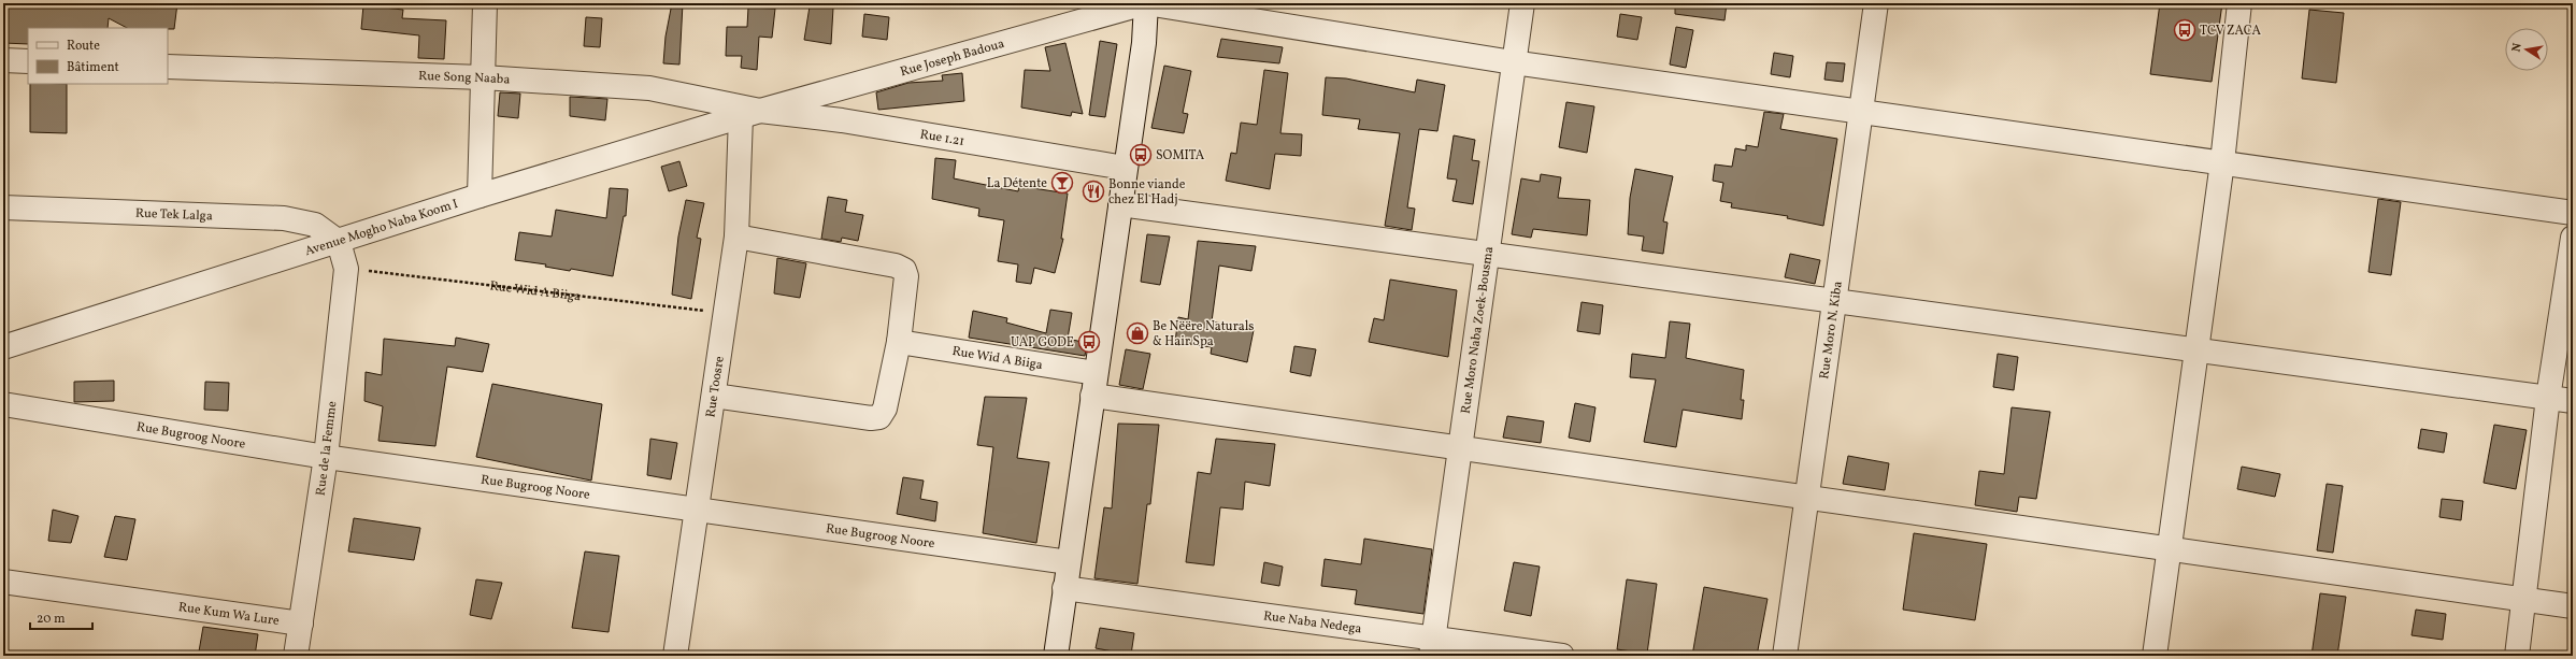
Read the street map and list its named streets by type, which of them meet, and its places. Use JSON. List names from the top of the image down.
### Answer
{
  "streets": {
    "street": [
      "Rue Joseph Badoua",
      "Rue Song Naaba",
      "Rue 1.21",
      "Rue Tek Lalga",
      "Avenue Mogho Naba Koom I",
      "Rue Wid A Biiga",
      "Rue Moro Naba Zoek-Bousma",
      "Rue Moro N. Kiba",
      "Rue Toosre",
      "Rue Bugroog Noore",
      "Rue de la Femme",
      "Rue Kum Wa Lure",
      "Rue Naba Nedega"
    ]
  },
  "crossings": [
    ["Rue Joseph Badoua", "Rue Song Naaba"],
    ["Rue Joseph Badoua", "Rue 1.21"],
    ["Rue Joseph Badoua", "Avenue Mogho Naba Koom I"],
    ["Rue Joseph Badoua", "Rue Toosre"],
    ["Rue Song Naaba", "Rue 1.21"],
    ["Rue Song Naaba", "Avenue Mogho Naba Koom I"],
    ["Rue Song Naaba", "Rue Toosre"],
    ["Rue 1.21", "Avenue Mogho Naba Koom I"],
    ["Rue 1.21", "Rue Toosre"],
    ["Rue Tek Lalga", "Avenue Mogho Naba Koom I"],
    ["Rue Tek Lalga", "Rue de la Femme"],
    ["Avenue Mogho Naba Koom I", "Rue Toosre"],
    ["Avenue Mogho Naba Koom I", "Rue de la Femme"],
    ["Rue Wid A Biiga", "Rue Moro Naba Zoek-Bousma"],
    ["Rue Wid A Biiga", "Rue Moro N. Kiba"],
    ["Rue Wid A Biiga", "Rue Toosre"],
    ["Rue Wid A Biiga", "Rue de la Femme"],
    ["Rue Moro Naba Zoek-Bousma", "Rue Naba Nedega"],
    ["Rue Toosre", "Rue Bugroog Noore"],
    ["Rue Bugroog Noore", "Rue de la Femme"],
    ["Rue de la Femme", "Rue Kum Wa Lure"]
  ],
  "places": {
    "bus stop": ["TCV ZACA", "SOMITA", "UAP GODE"],
    "bar": ["La Détente"],
    "restaurant": ["Bonne viande chez El Hadj"],
    "shop": ["Be Nëëre Naturals & Hair Spa"]
  },
  "legend": ["Route", "Bâtiment"],
  "scale_bar": "20 m",
  "north": "left"
}
